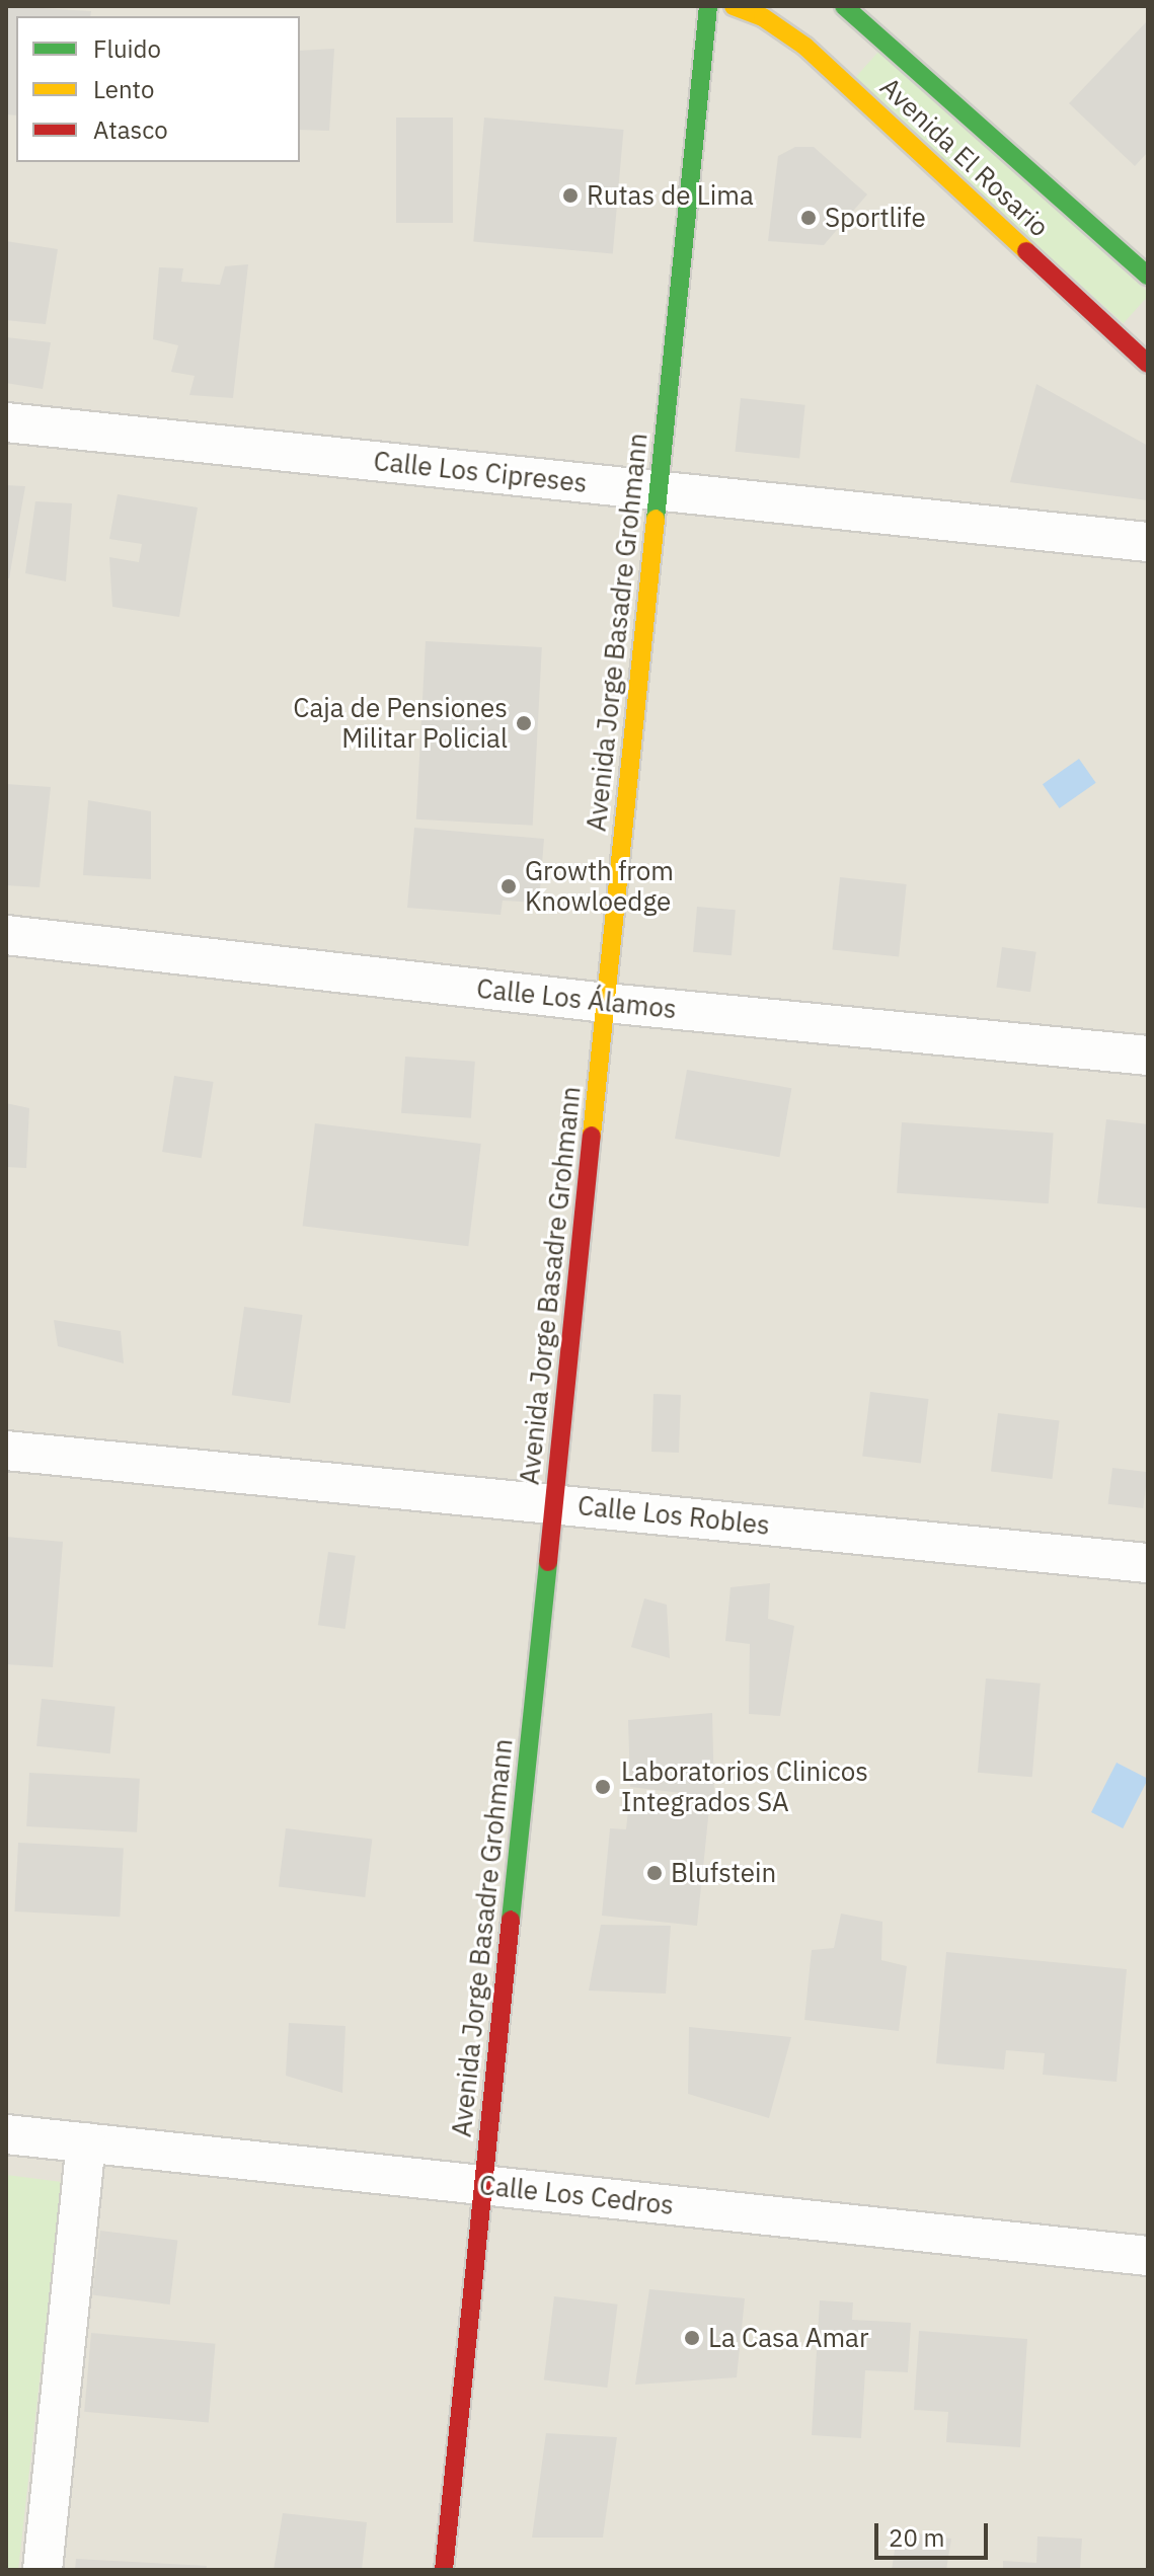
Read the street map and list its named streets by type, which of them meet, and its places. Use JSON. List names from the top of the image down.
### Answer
{
  "streets": {
    "street": [
      "Avenida El Rosario",
      "Calle Los Cipreses",
      "Avenida Jorge Basadre Grohmann",
      "Calle Los Álamos",
      "Calle Los Robles",
      "Calle Los Cedros"
    ]
  },
  "crossings": [
    ["Calle Los Cipreses", "Avenida Jorge Basadre Grohmann"],
    ["Avenida Jorge Basadre Grohmann", "Calle Los Álamos"],
    ["Avenida Jorge Basadre Grohmann", "Calle Los Robles"],
    ["Avenida Jorge Basadre Grohmann", "Calle Los Cedros"]
  ],
  "places": [
    "Rutas de Lima",
    "Sportlife",
    "Caja de Pensiones Militar Policial",
    "Growth from Knowloedge",
    "Laboratorios Clinicos Integrados SA",
    "Blufstein",
    "La Casa Amar"
  ],
  "legend": ["Fluido", "Lento", "Atasco"],
  "scale_bar": "20 m"
}
